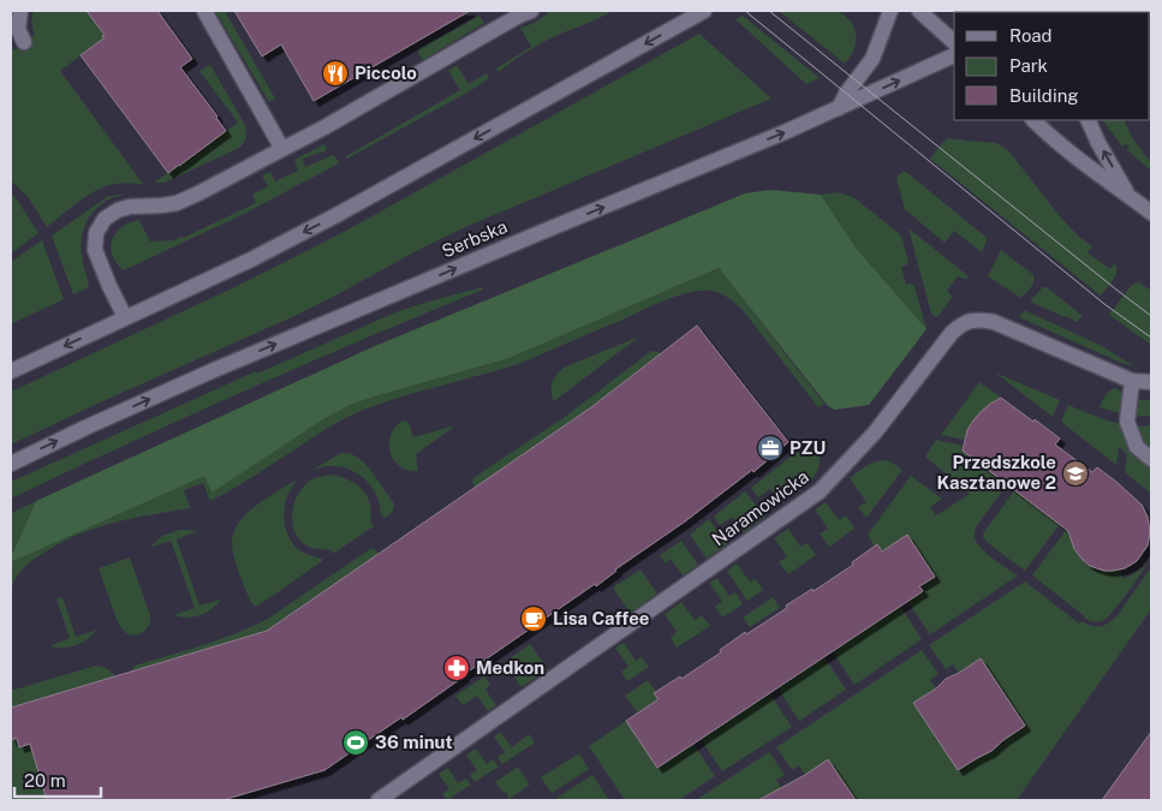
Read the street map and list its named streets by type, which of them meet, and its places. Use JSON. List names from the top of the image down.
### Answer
{
  "streets": {
    "street": ["Serbska", "Naramowicka"]
  },
  "places": {
    "restaurant": ["Piccolo"],
    "office": ["PZU"],
    "school or university": ["Przedszkole Kasztanowe 2"],
    "cafe": ["Lisa Caffee"],
    "pharmacy": ["Medkon"],
    "sports": ["36 minut"]
  },
  "legend": ["Road", "Park", "Building"],
  "scale_bar": "20 m"
}
